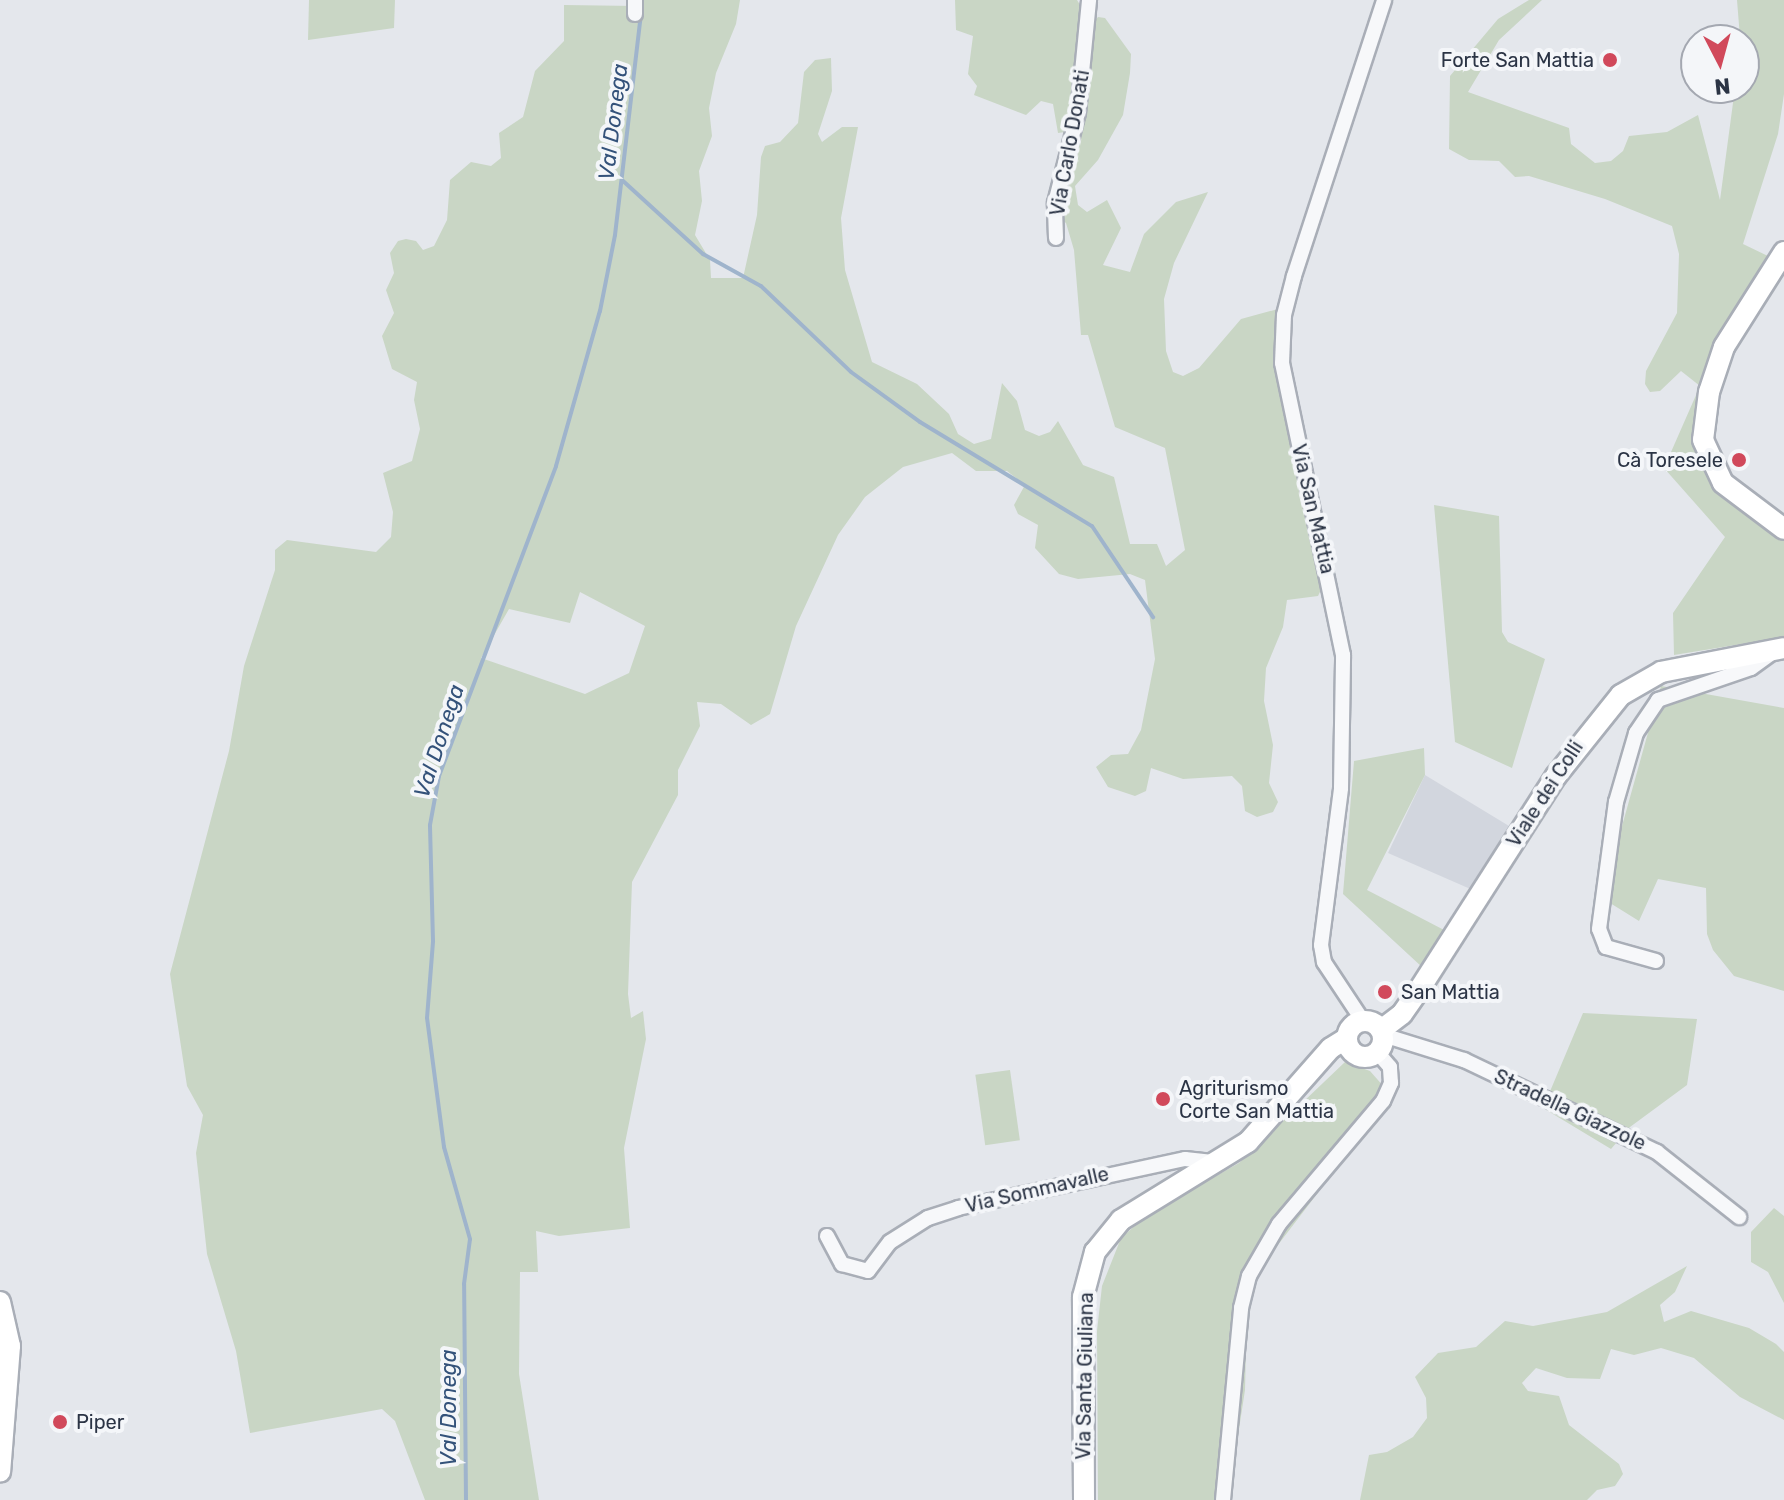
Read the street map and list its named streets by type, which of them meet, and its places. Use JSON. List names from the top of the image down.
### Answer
{
  "streets": {
    "street": [
      "Via Carlo Donati",
      "Via San Mattia",
      "Viale dei Colli",
      "Stradella Giazzole",
      "Via Sommavalle",
      "Via Santa Giuliana"
    ]
  },
  "crossings": [
    ["Via San Mattia", "Viale dei Colli"],
    ["Via San Mattia", "Stradella Giazzole"],
    ["Viale dei Colli", "Stradella Giazzole"],
    ["Viale dei Colli", "Via Santa Giuliana"],
    ["Via Sommavalle", "Via Santa Giuliana"]
  ],
  "water": ["Val Donega"],
  "places": [
    "Forte San Mattia",
    "Cà Toresele",
    "San Mattia",
    "Agriturismo Corte San Mattia",
    "Piper"
  ],
  "north": "bottom"
}
